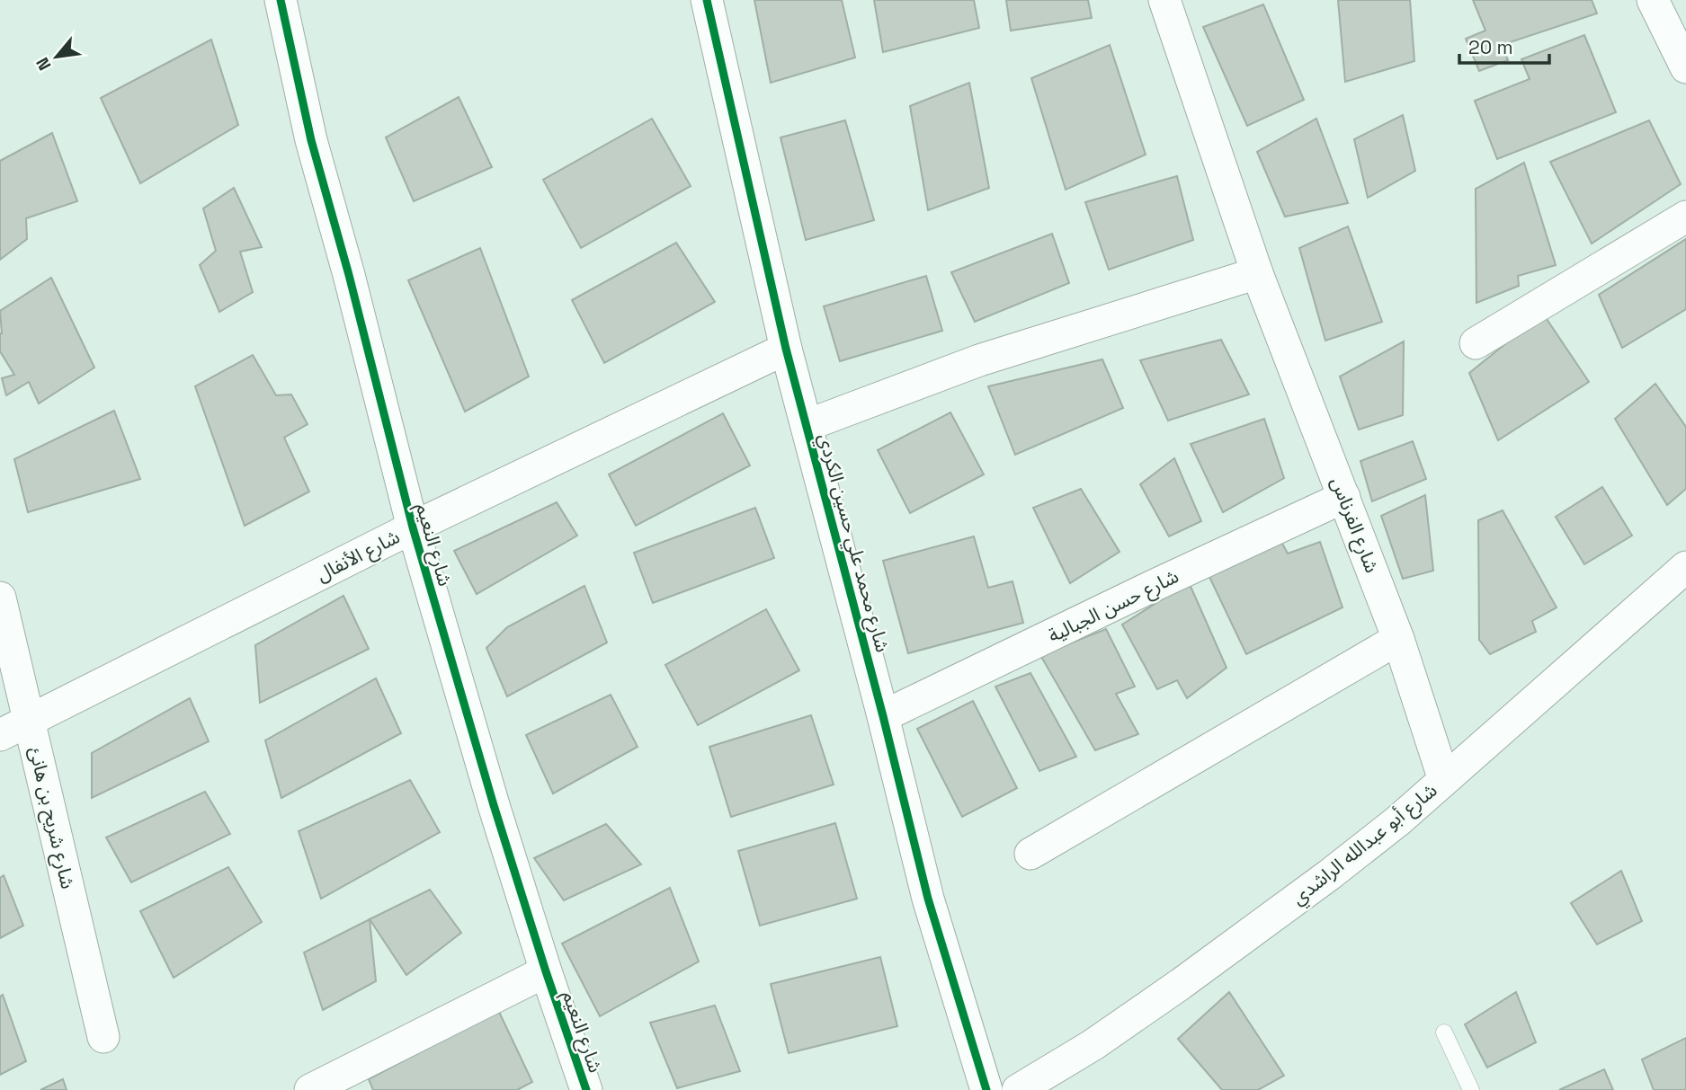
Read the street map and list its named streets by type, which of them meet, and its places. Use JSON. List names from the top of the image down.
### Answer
{
  "streets": {
    "street": [
      "شارع الفرناس",
      "شارع محمد علي حسين الكردي",
      "شارع النعيم",
      "شارع الأنفال",
      "شارع حسن الجبالية",
      "شارع شريح بن هانئ",
      "شارع أبو عبدالله الراشدي"
    ]
  },
  "crossings": [
    ["شارع الفرناس", "شارع حسن الجبالية"],
    ["شارع الفرناس", "شارع أبو عبدالله الراشدي"],
    ["شارع محمد علي حسين الكردي", "شارع الأنفال"],
    ["شارع محمد علي حسين الكردي", "شارع حسن الجبالية"],
    ["شارع النعيم", "شارع الأنفال"],
    ["شارع الأنفال", "شارع شريح بن هانئ"]
  ],
  "scale_bar": "20 m",
  "north": "bottom left"
}
